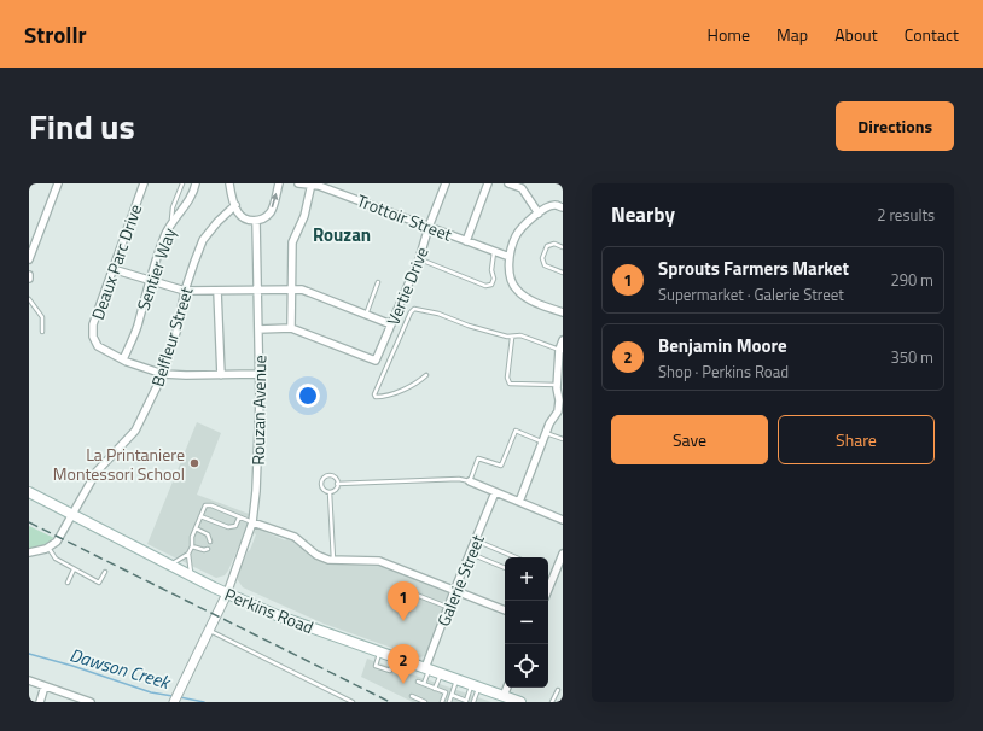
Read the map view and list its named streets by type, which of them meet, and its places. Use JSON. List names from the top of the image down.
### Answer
{
  "streets": {
    "main road": ["Perkins Road"],
    "street": [
      "Trottoir Street",
      "Deaux Parc Drive",
      "Sentier Way",
      "Vertie Drive",
      "Belfleur Street",
      "Rouzan Avenue",
      "Galerie Street"
    ]
  },
  "crossings": [
    ["Trottoir Street", "Vertie Drive"],
    ["Deaux Parc Drive", "Sentier Way"],
    ["Deaux Parc Drive", "Belfleur Street"],
    ["Deaux Parc Drive", "Rouzan Avenue"],
    ["Belfleur Street", "Perkins Road"],
    ["Rouzan Avenue", "Perkins Road"],
    ["Galerie Street", "Perkins Road"]
  ],
  "districts": ["Rouzan"],
  "water": ["Dawson Creek"],
  "places": ["La Printaniere Montessori School"],
  "page": {
    "header": "Strollr",
    "nav": [
      "Home",
      "Map",
      "About",
      "Contact"
    ],
    "title": "Find us",
    "buttons": [
      "Directions",
      ["Save", "Share"]
    ],
    "heading": ["Nearby", "2 results"],
    "list": [
      {
        "mark": "1",
        "name": "Sprouts Farmers Market",
        "note": "Supermarket · Galerie Street",
        "value": "290 m"
      },
      {
        "mark": "2",
        "name": "Benjamin Moore",
        "note": "Shop · Perkins Road",
        "value": "350 m"
      }
    ],
    "map_buttons": ["+", "−"],
    "pins": ["1", "2"]
  }
}
